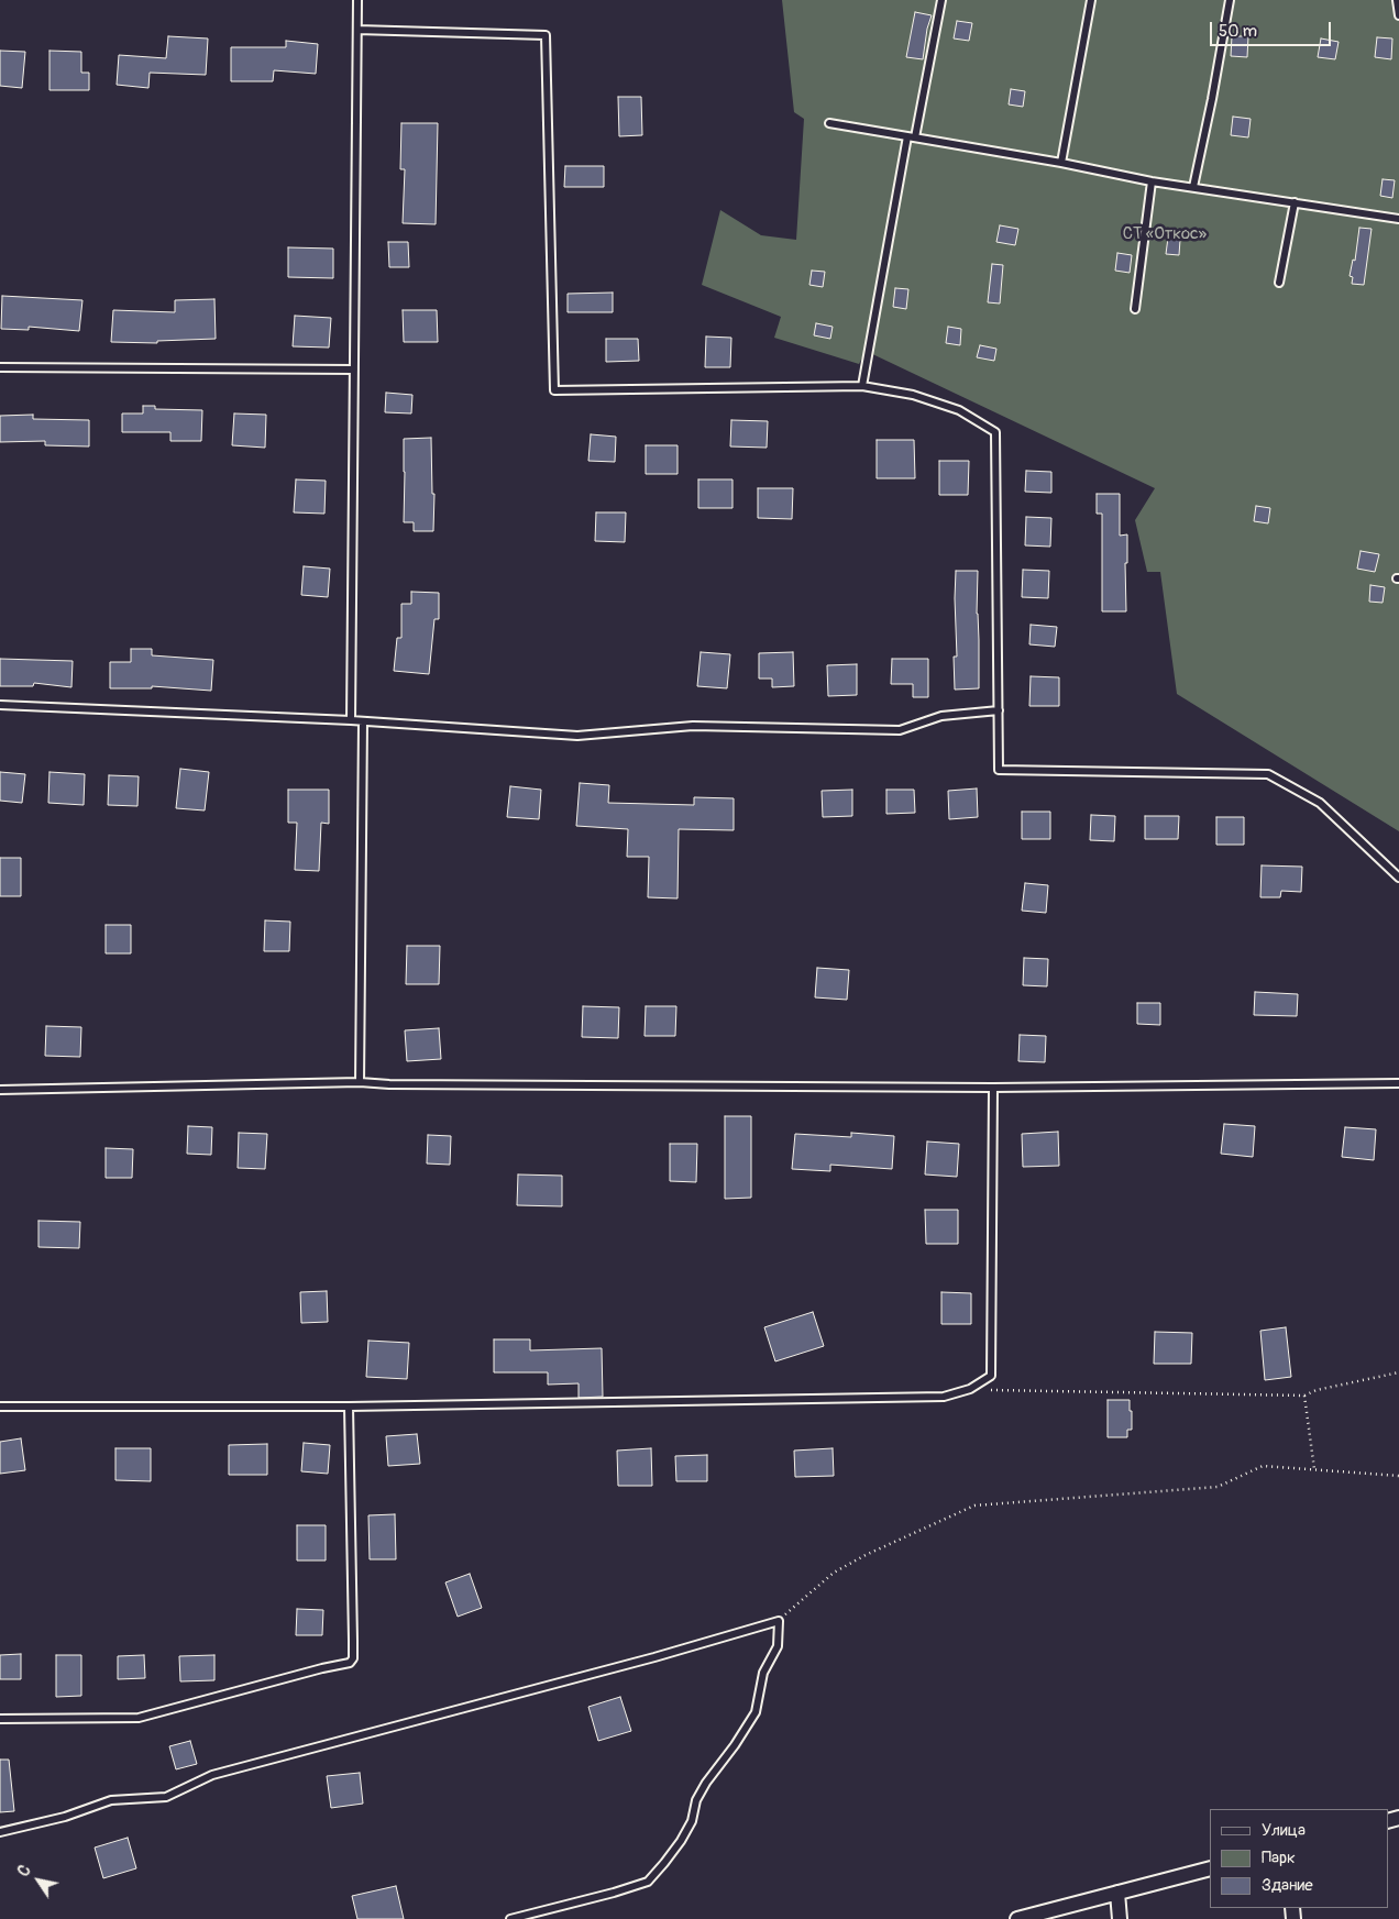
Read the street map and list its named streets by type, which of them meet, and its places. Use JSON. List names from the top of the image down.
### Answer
{
  "parks": ["СТ «Откос»"],
  "legend": ["Улица", "Парк", "Здание"],
  "scale_bar": "50 m",
  "north": "top left"
}
